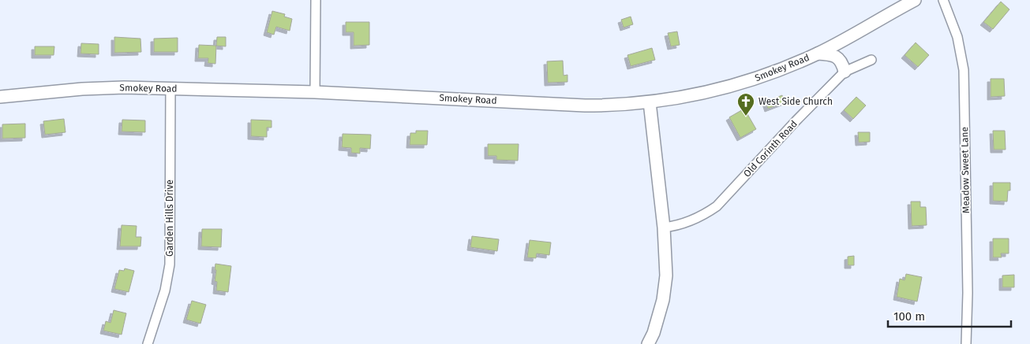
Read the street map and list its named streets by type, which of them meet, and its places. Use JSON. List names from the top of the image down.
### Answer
{
  "streets": {
    "street": [
      "Smokey Road",
      "Old Corinth Road",
      "Meadow Sweet Lane",
      "Garden Hills Drive"
    ]
  },
  "crossings": [
    ["Smokey Road", "Garden Hills Drive"]
  ],
  "places": {
    "church": ["West Side Church"]
  },
  "scale_bar": "100 m"
}
